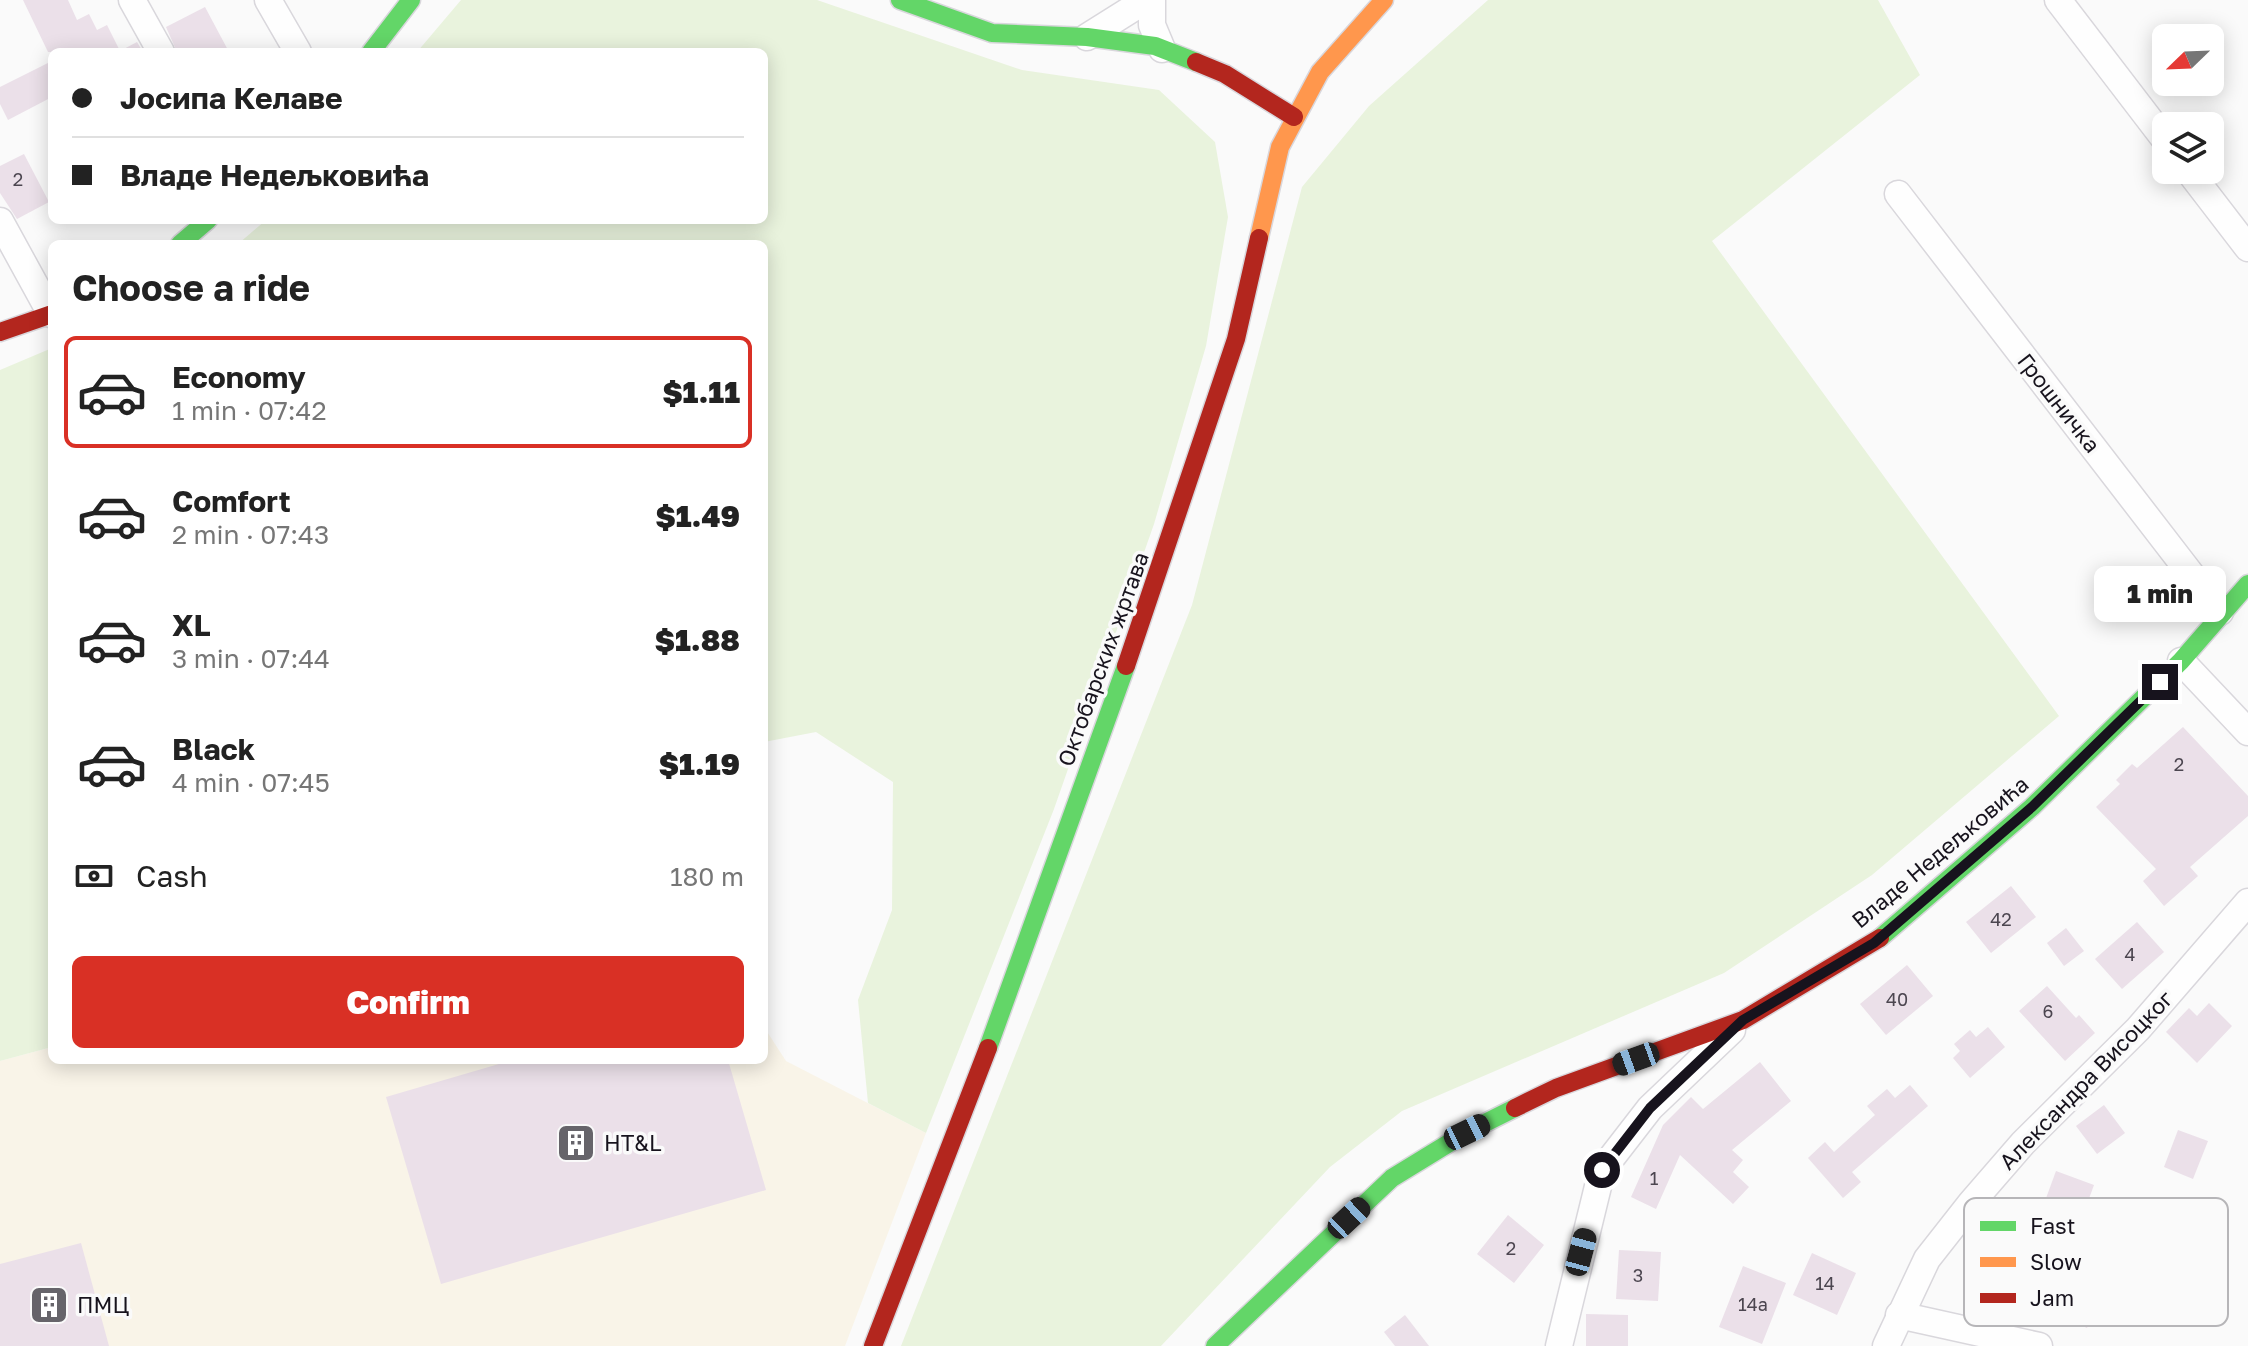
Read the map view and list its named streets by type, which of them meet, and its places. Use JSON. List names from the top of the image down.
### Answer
{
  "streets": {
    "street": [
      "Грошничка",
      "Октобарских жртава",
      "Владе Недељковића",
      "Александра Висоцког"
    ]
  },
  "crossings": [
    ["Грошничка", "Владе Недељковића"]
  ],
  "places": {
    "building": ["HT&L", "ПМЦ"]
  },
  "house_numbers": [
    "2",
    "2",
    "42",
    "4",
    "40",
    "6",
    "1",
    "2",
    "3",
    "14",
    "14a"
  ],
  "legend": ["Fast", "Slow", "Jam"],
  "north": "bottom left",
  "page": {
    "banner": ["Јосипа Келаве", "Владе Недељковића"],
    "heading": "Choose a ride",
    "list": [
      {
        "name": "Economy",
        "note": "1 min · 07:42",
        "value": "$1.11"
      },
      {
        "name": "Comfort",
        "note": "2 min · 07:43",
        "value": "$1.49"
      },
      {
        "name": "XL",
        "note": "3 min · 07:44",
        "value": "$1.88"
      },
      {
        "name": "Black",
        "note": "4 min · 07:45",
        "value": "$1.19"
      }
    ],
    "bubble": "1 min",
    "pay": ["Cash", "180 m"],
    "buttons": "Confirm"
  }
}
